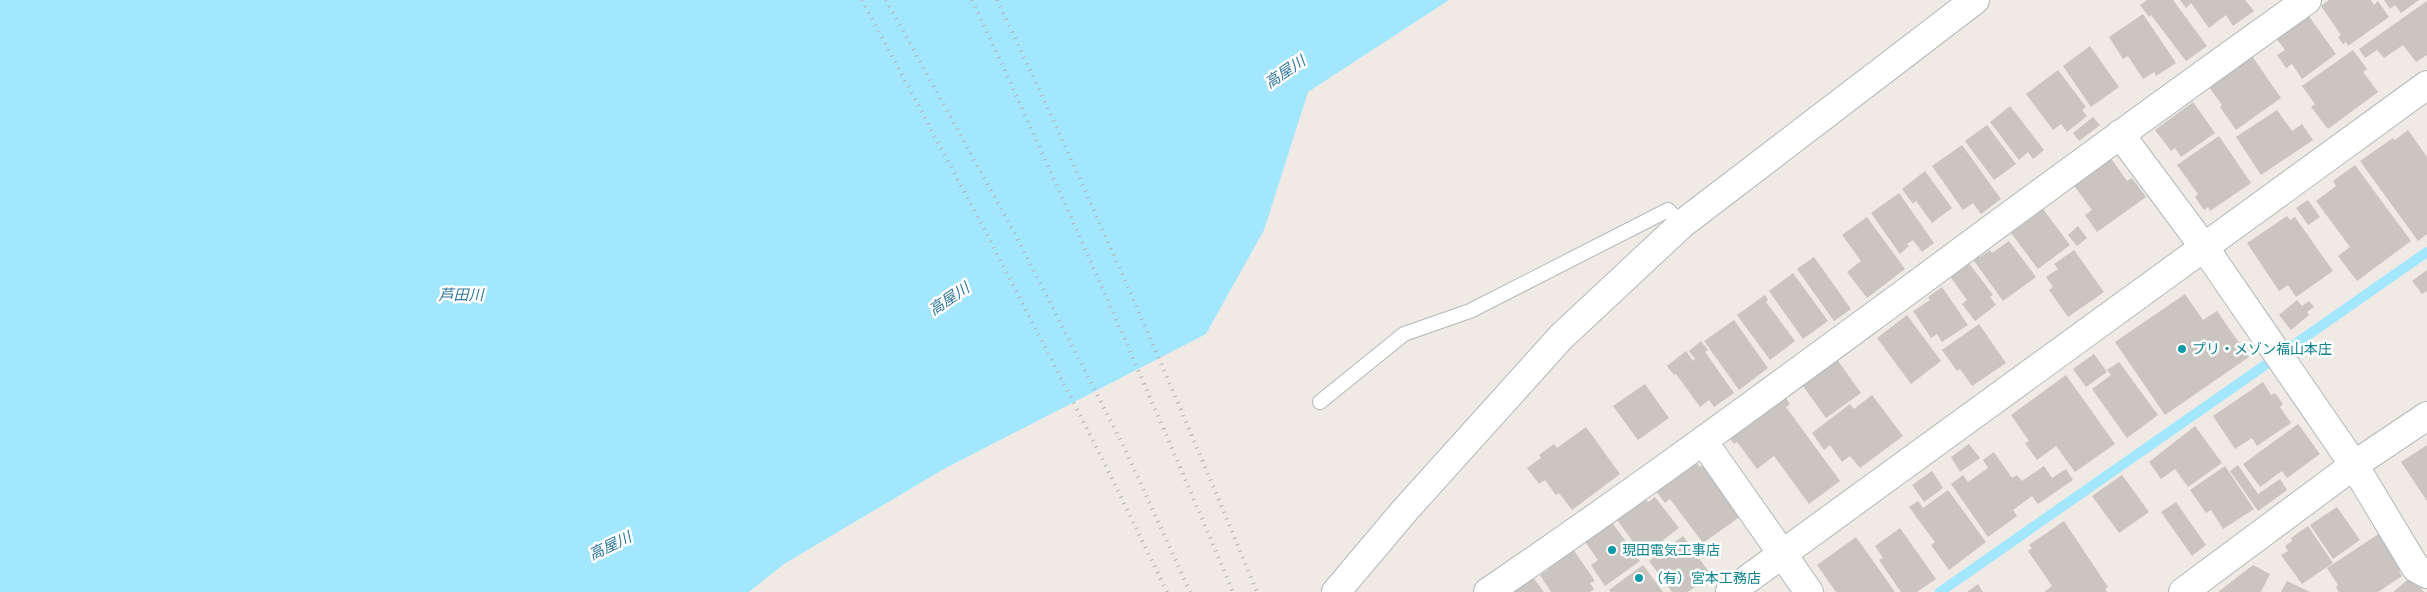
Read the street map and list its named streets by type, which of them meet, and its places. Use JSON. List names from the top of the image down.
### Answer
{
  "water": ["高屋川", "芦田川"],
  "places": ["プリ・メゾン福山本庄", "現田電気工事店", "（有）宮本工務店"]
}
